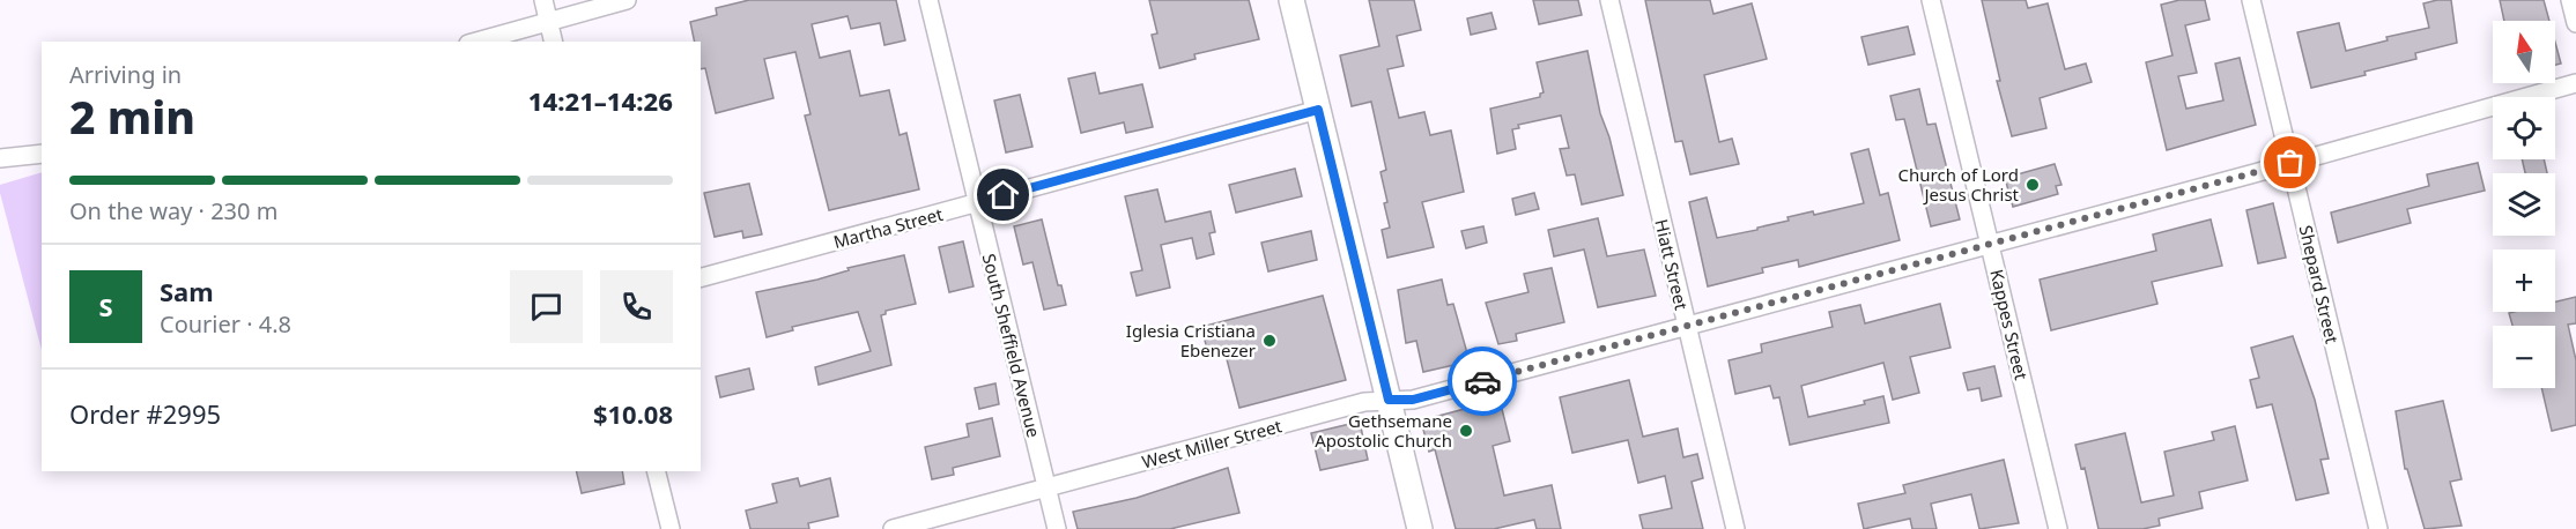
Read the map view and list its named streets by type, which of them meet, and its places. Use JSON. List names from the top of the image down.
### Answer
{
  "streets": {
    "street": [
      "Martha Street",
      "Hiatt Street",
      "Shepard Street",
      "Kappes Street",
      "South Sheffield Avenue",
      "West Miller Street"
    ]
  },
  "crossings": [
    ["Martha Street", "South Sheffield Avenue"],
    ["Hiatt Street", "West Miller Street"],
    ["Shepard Street", "West Miller Street"],
    ["Kappes Street", "West Miller Street"],
    ["South Sheffield Avenue", "West Miller Street"]
  ],
  "places": ["Church of Lord Jesus Christ", "Iglesia Cristiana Ebenezer", "Gethsemane Apostolic Church"],
  "north": "top",
  "page": {
    "map_buttons": ["+", "−"],
    "heading": ["2 min", "Arriving in", "14:21–14:26"],
    "panel": [
      "Sam",
      "Courier · 4.8",
      "Order #2995",
      "$10.08"
    ],
    "bar": "On the way · 230 m",
    "round": "S"
  }
}
